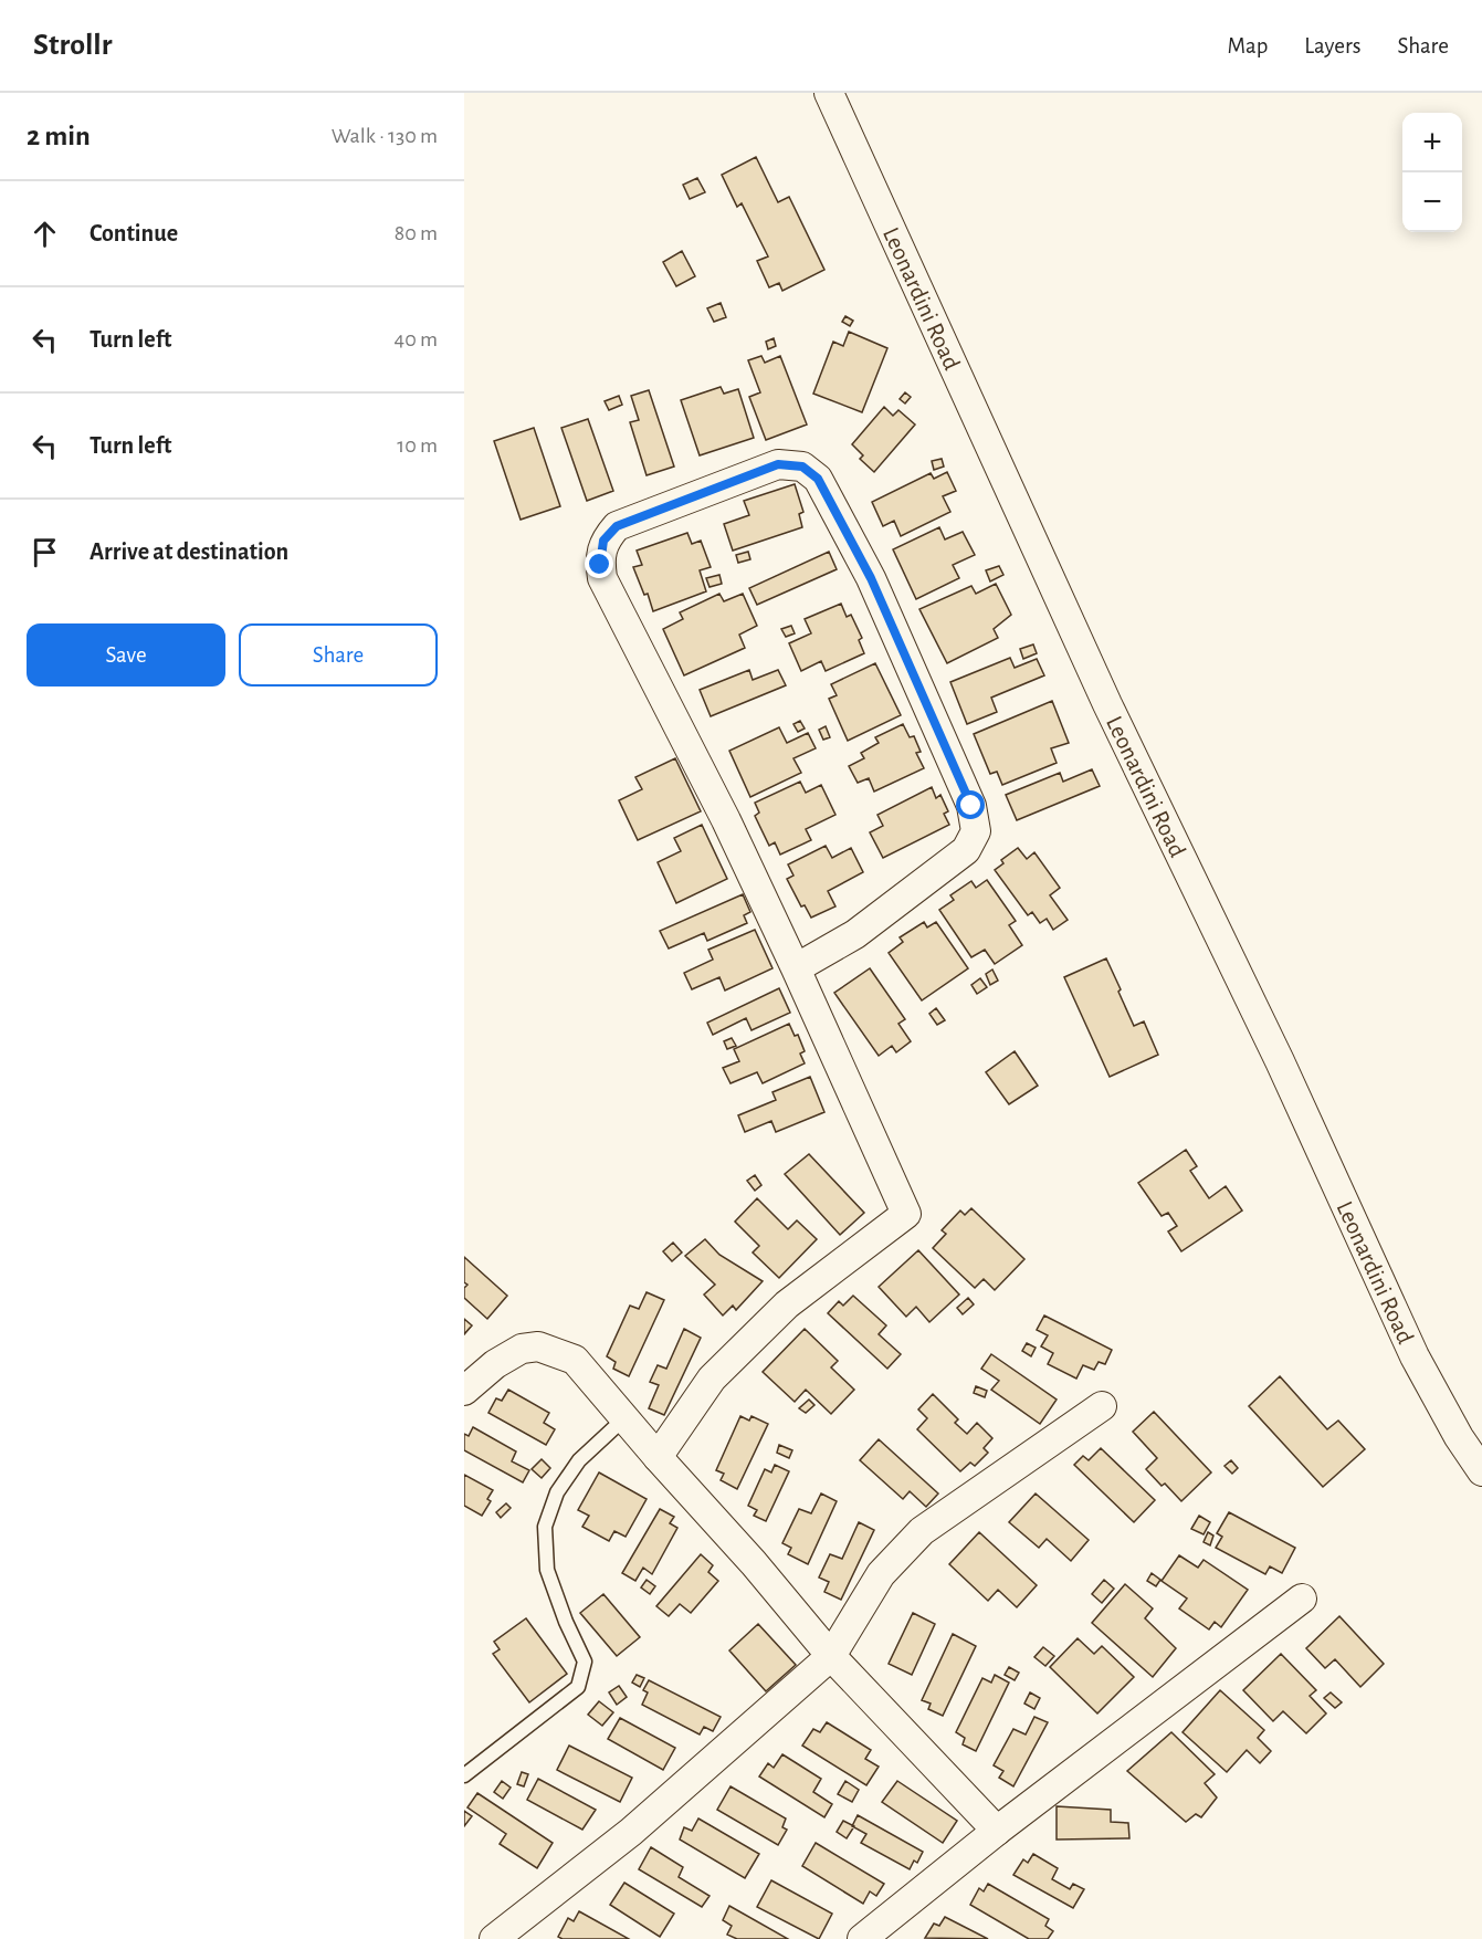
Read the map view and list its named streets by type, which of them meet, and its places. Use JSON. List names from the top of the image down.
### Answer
{
  "streets": {
    "street": ["Leonardini Road"]
  },
  "page": {
    "header": "Strollr",
    "nav": ["Map", "Layers", "Share"],
    "heading": ["2 min", "Walk · 130 m"],
    "map_buttons": ["+", "−"],
    "list": [
      ["Continue", "80 m"],
      ["Turn left", "40 m"],
      ["Turn left", "10 m"],
      "Arrive at destination"
    ],
    "buttons": ["Save", "Share"]
  }
}
